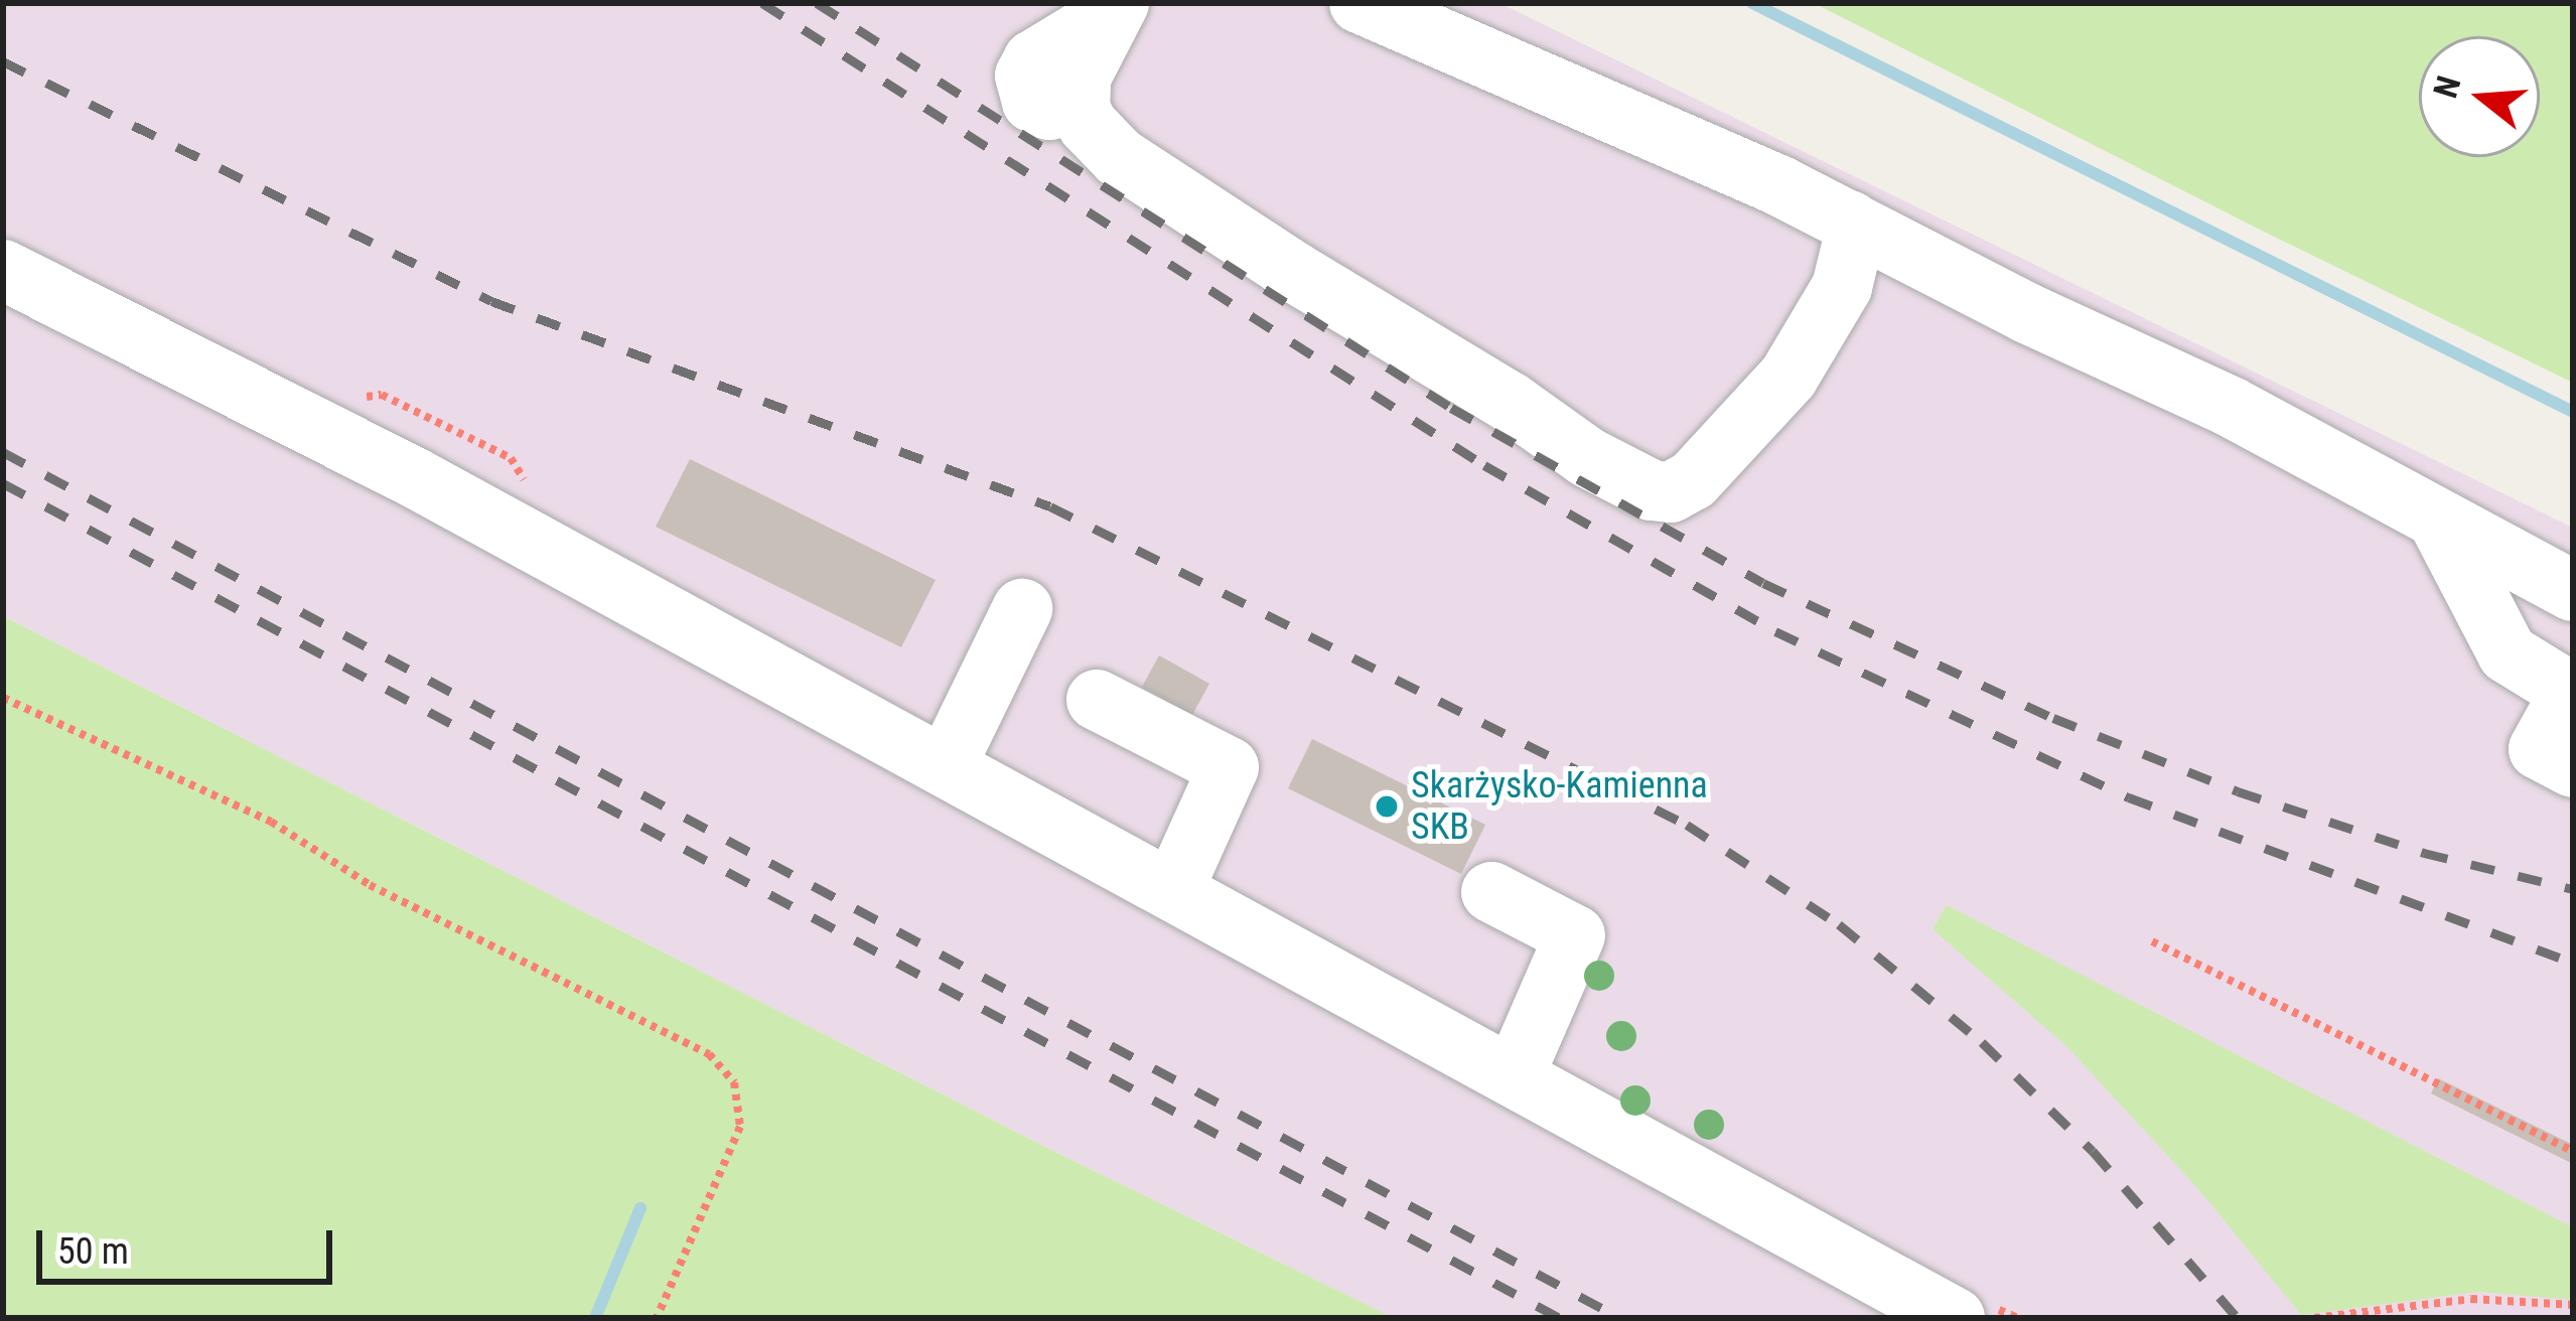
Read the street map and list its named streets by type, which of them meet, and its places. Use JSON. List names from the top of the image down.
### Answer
{
  "places": ["Skarżysko-Kamienna SKB"],
  "scale_bar": "50 m",
  "north": "left"
}
